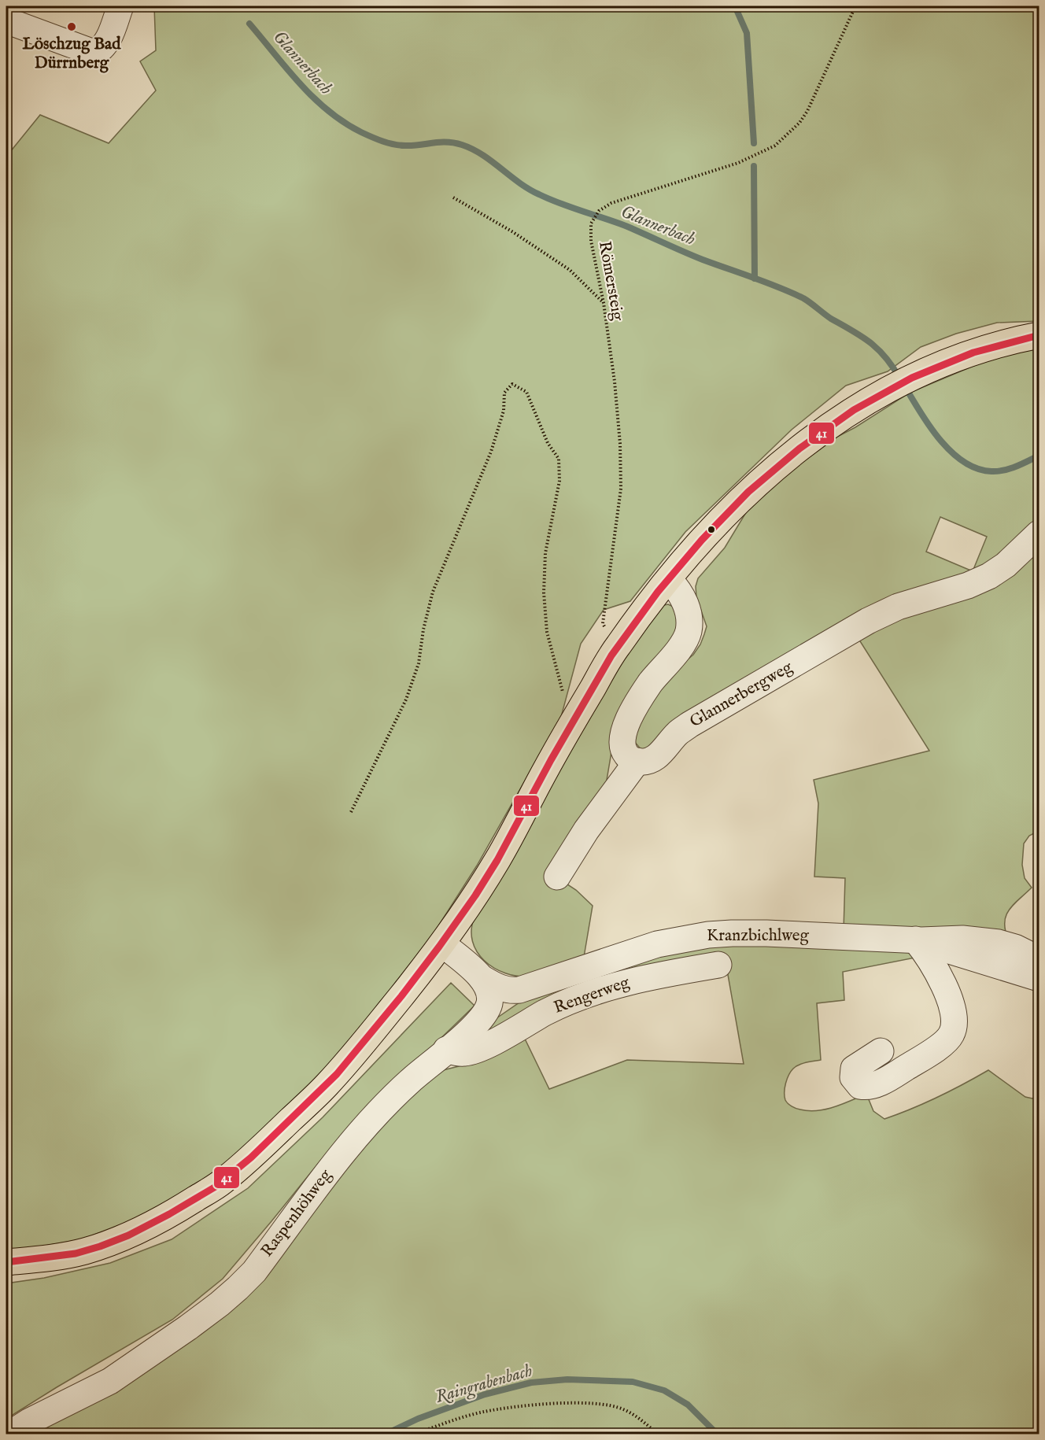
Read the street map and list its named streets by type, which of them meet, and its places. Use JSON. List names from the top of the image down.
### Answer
{
  "streets": {
    "street": [
      "Glannerbergweg",
      "Kranzbichlweg",
      "Rengerweg",
      "Raspenhöhweg"
    ],
    "path": ["Römersteig"]
  },
  "crossings": [
    ["Kranzbichlweg", "Raspenhöhweg"],
    ["Rengerweg", "Raspenhöhweg"]
  ],
  "water": ["Glannerbach", "Raingrabenbach"],
  "places": ["Löschzug Bad Dürrnberg"],
  "lines": ["transit line 41"]
}
